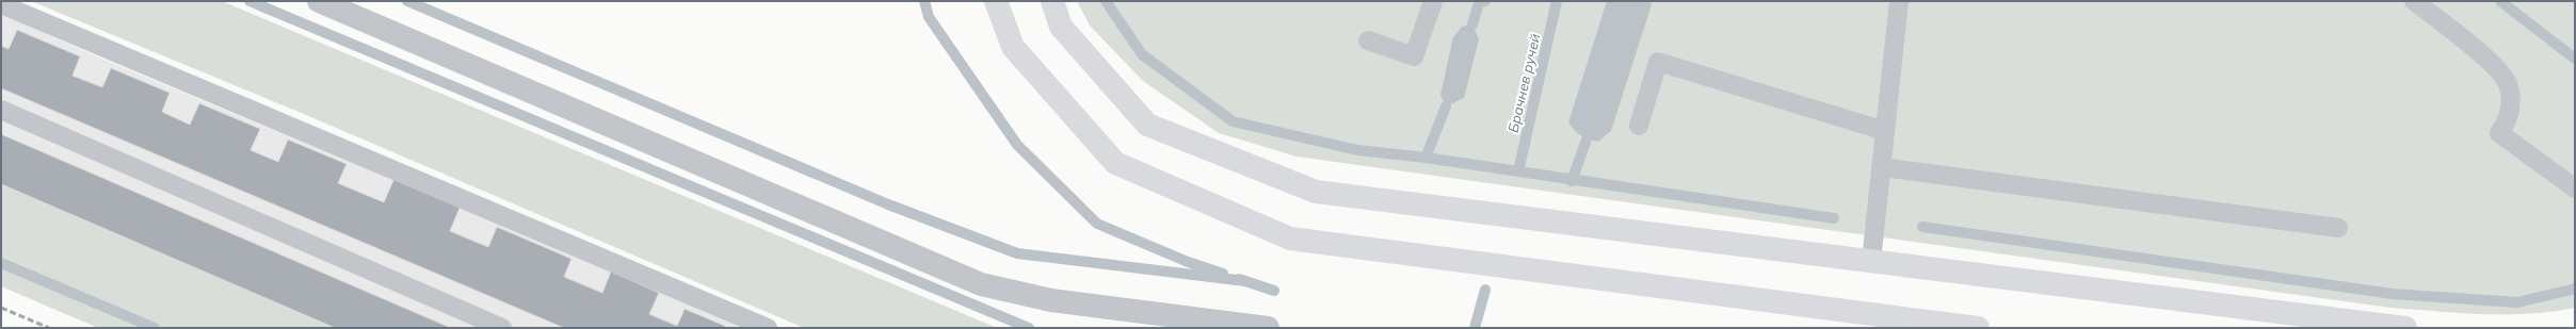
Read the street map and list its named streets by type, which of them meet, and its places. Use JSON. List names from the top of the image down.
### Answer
{
  "water": ["Брачнев ручей"]
}
